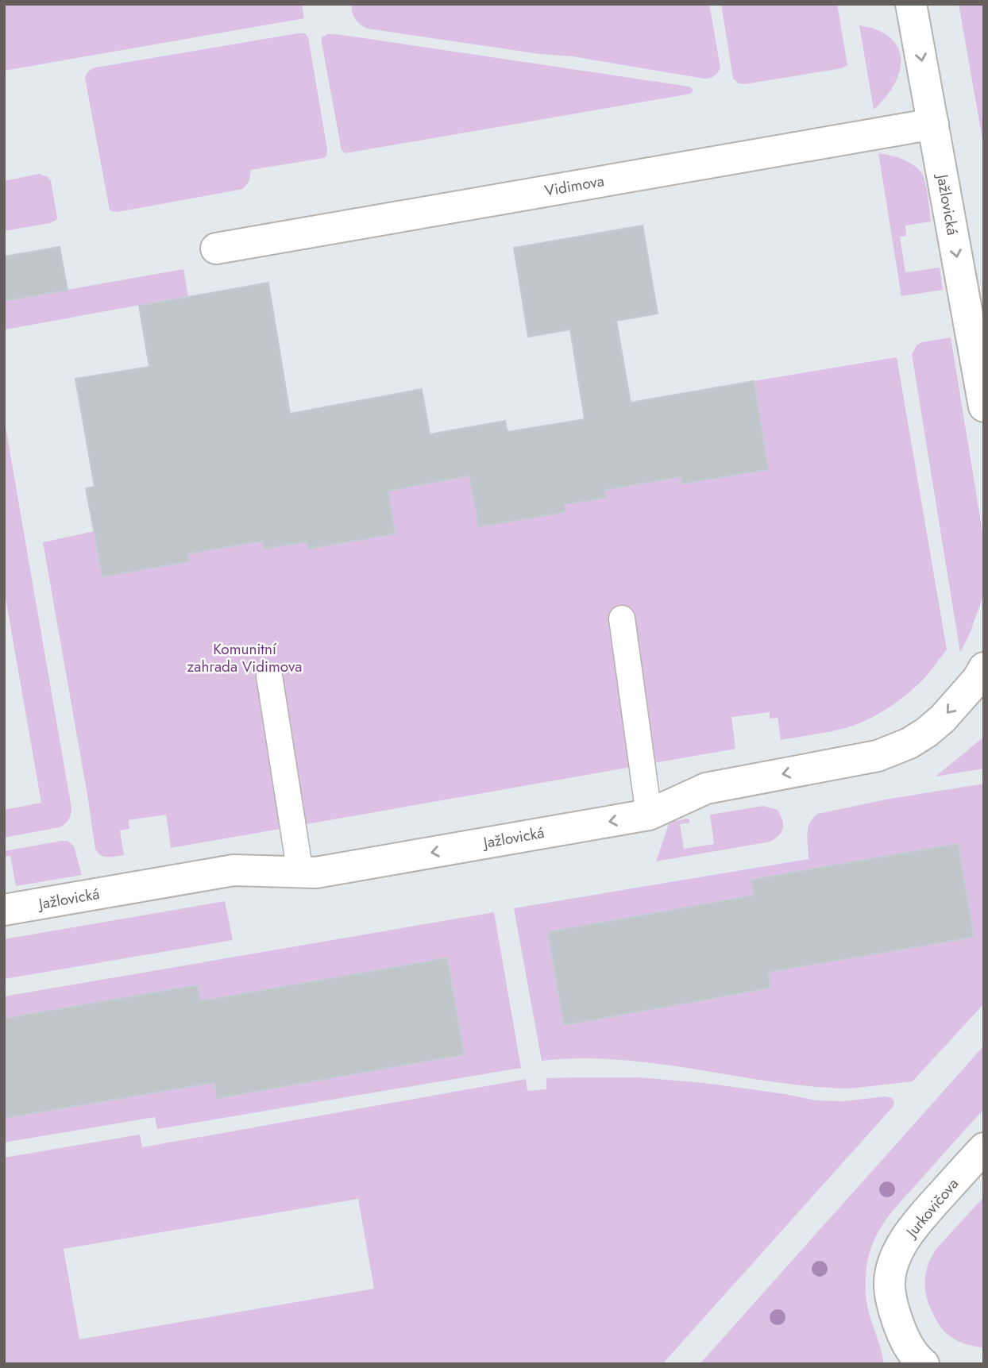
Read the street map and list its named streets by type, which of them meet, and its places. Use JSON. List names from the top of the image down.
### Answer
{
  "streets": {
    "street": ["Vidimova", "Jažlovická", "Jurkovičova"]
  },
  "crossings": [
    ["Vidimova", "Jažlovická"]
  ],
  "parks": ["Komunitní zahrada Vidimova"]
}
